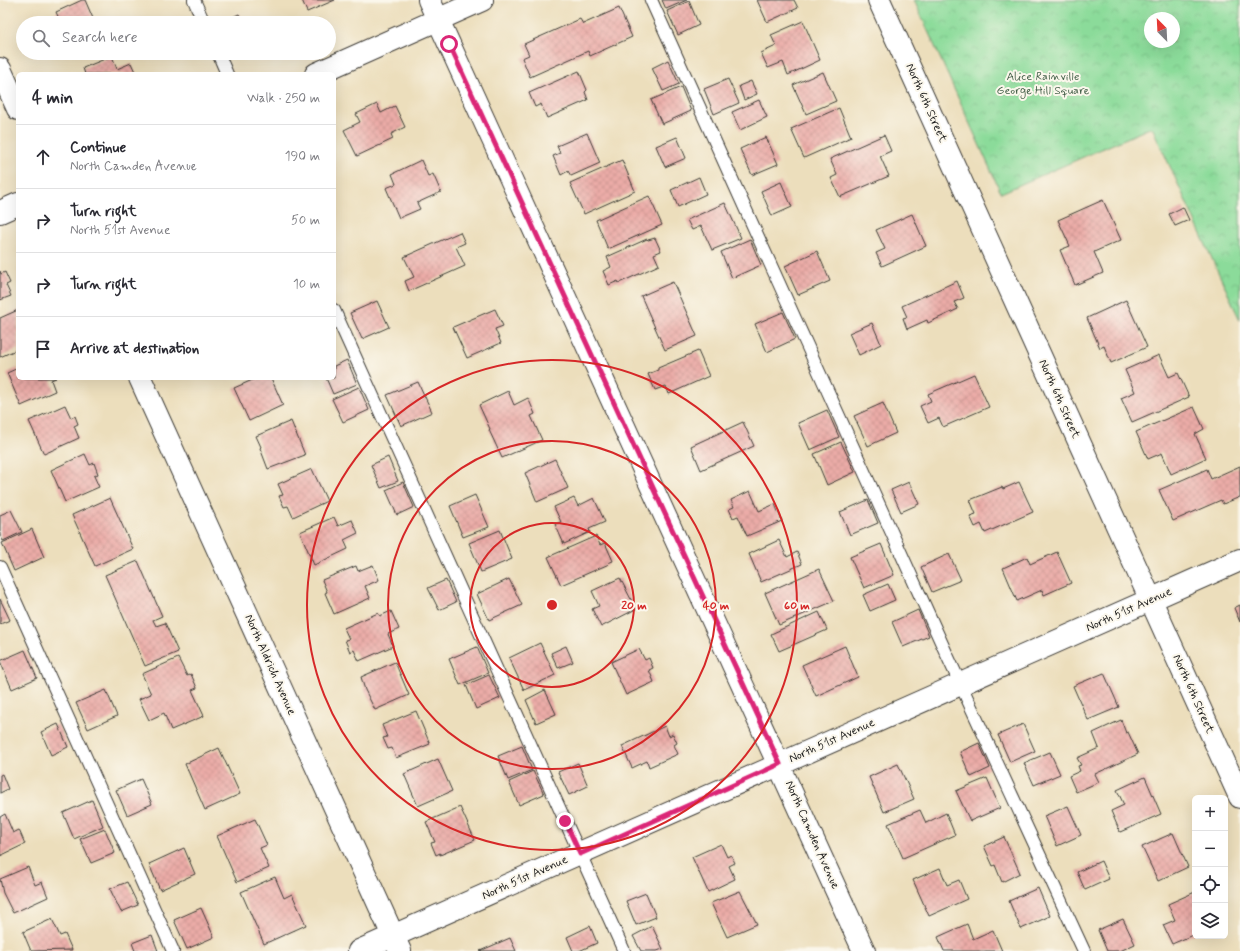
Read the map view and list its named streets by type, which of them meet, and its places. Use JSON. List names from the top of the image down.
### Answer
{
  "streets": {
    "street": [
      "North 6th Street",
      "North 51st Avenue",
      "North Aldrich Avenue",
      "North Camden Avenue"
    ]
  },
  "crossings": [
    ["North 6th Street", "North 51st Avenue"],
    ["North 51st Avenue", "North Aldrich Avenue"],
    ["North 51st Avenue", "North Camden Avenue"]
  ],
  "parks": ["Alice Rainville George Hill Square"],
  "north": "top left",
  "page": {
    "search": "Search here",
    "heading": ["4 min", "Walk · 250 m"],
    "list": [
      ["Continue", "North Camden Avenue", "190 m"],
      ["Turn right", "North 51st Avenue", "50 m"],
      ["Turn right", "10 m"],
      "Arrive at destination"
    ],
    "map_buttons": ["+", "−"]
  },
  "rings": ["20 m", "40 m", "60 m"]
}
